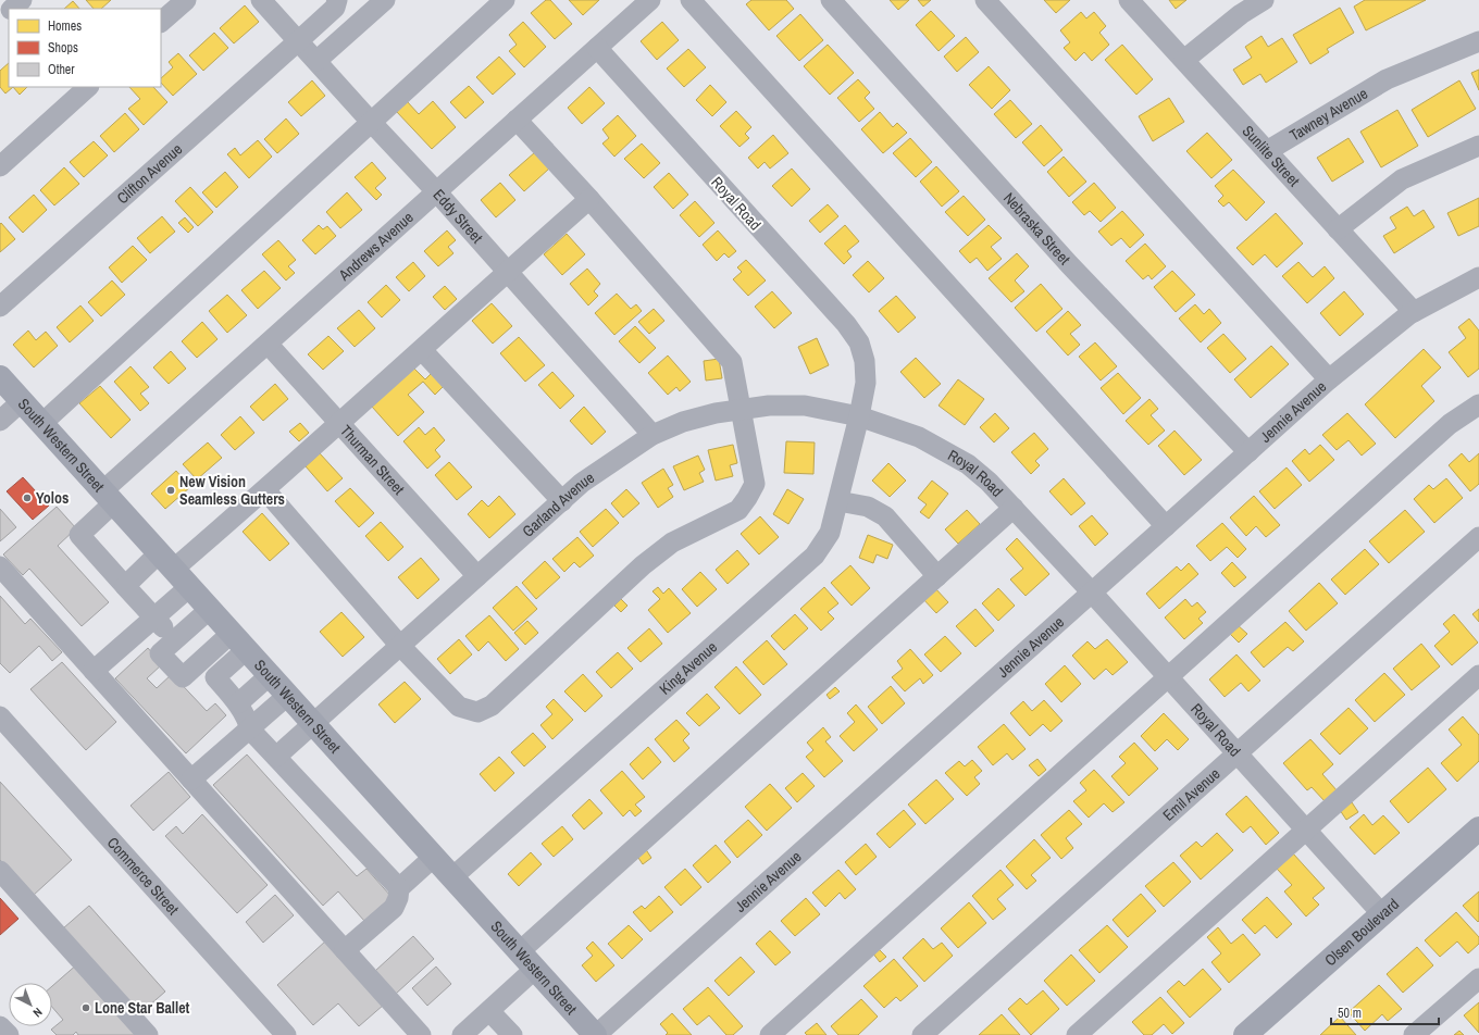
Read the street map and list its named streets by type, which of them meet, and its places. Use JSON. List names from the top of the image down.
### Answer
{
  "streets": {
    "main road": ["South Western Street", "Olsen Boulevard"],
    "street": [
      "Tawney Avenue",
      "Sunlite Street",
      "Clifton Avenue",
      "Royal Road",
      "Eddy Street",
      "Nebraska Street",
      "Andrews Avenue",
      "Jennie Avenue",
      "Thurman Street",
      "Garland Avenue",
      "King Avenue",
      "Emil Avenue",
      "Commerce Street"
    ]
  },
  "crossings": [
    ["Tawney Avenue", "Sunlite Street"],
    ["Sunlite Street", "Jennie Avenue"],
    ["Clifton Avenue", "Eddy Street"],
    ["Royal Road", "Andrews Avenue"],
    ["Royal Road", "Jennie Avenue"],
    ["Royal Road", "Garland Avenue"],
    ["Royal Road", "King Avenue"],
    ["Royal Road", "Emil Avenue"],
    ["Royal Road", "Olsen Boulevard"],
    ["Eddy Street", "Andrews Avenue"],
    ["Eddy Street", "Garland Avenue"],
    ["Nebraska Street", "Jennie Avenue"],
    ["Andrews Avenue", "South Western Street"],
    ["Andrews Avenue", "Thurman Street"],
    ["Jennie Avenue", "South Western Street"],
    ["South Western Street", "Garland Avenue"],
    ["South Western Street", "King Avenue"],
    ["Thurman Street", "Garland Avenue"],
    ["Garland Avenue", "King Avenue"]
  ],
  "places": ["New Vision Seamless Gutters", "Yolos", "Lone Star Ballet"],
  "legend": ["Homes", "Shops", "Other"],
  "scale_bar": "50 m",
  "north": "bottom right"
}
